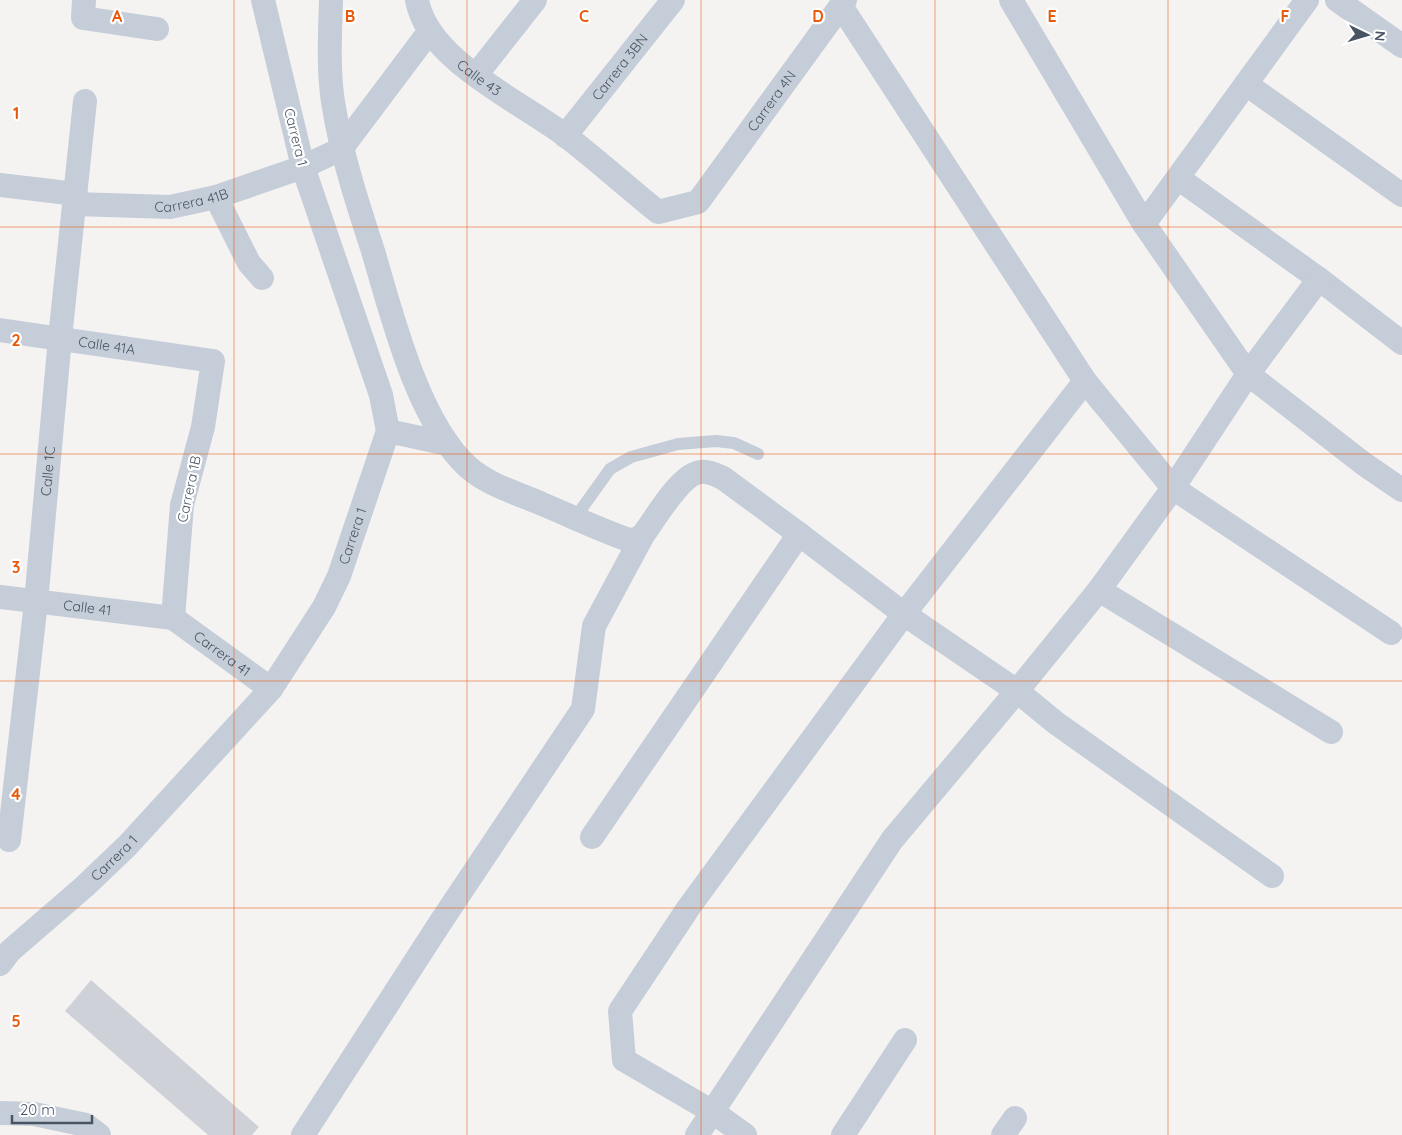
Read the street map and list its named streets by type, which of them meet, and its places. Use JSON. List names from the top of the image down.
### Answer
{
  "streets": {
    "street": [
      "Carrera 3BN",
      "Calle 43",
      "Carrera 4N",
      "Carrera 1",
      "Carrera 41B",
      "Calle 41A",
      "Calle 1C",
      "Carrera 1B",
      "Calle 41",
      "Carrera 41"
    ]
  },
  "crossings": [
    ["Carrera 3BN", "Calle 43"],
    ["Calle 43", "Carrera 4N"],
    ["Carrera 1", "Carrera 41B"],
    ["Carrera 1", "Carrera 41"],
    ["Carrera 41B", "Calle 1C"],
    ["Calle 41A", "Calle 1C"],
    ["Calle 41A", "Carrera 1B"],
    ["Calle 1C", "Calle 41"],
    ["Carrera 1B", "Calle 41"],
    ["Carrera 1B", "Carrera 41"],
    ["Calle 41", "Carrera 41"]
  ],
  "scale_bar": "20 m",
  "north": "right",
  "grid": {
    "columns": [
      "A",
      "B",
      "C",
      "D",
      "E",
      "F"
    ],
    "rows": [
      "1",
      "2",
      "3",
      "4",
      "5"
    ]
  }
}
